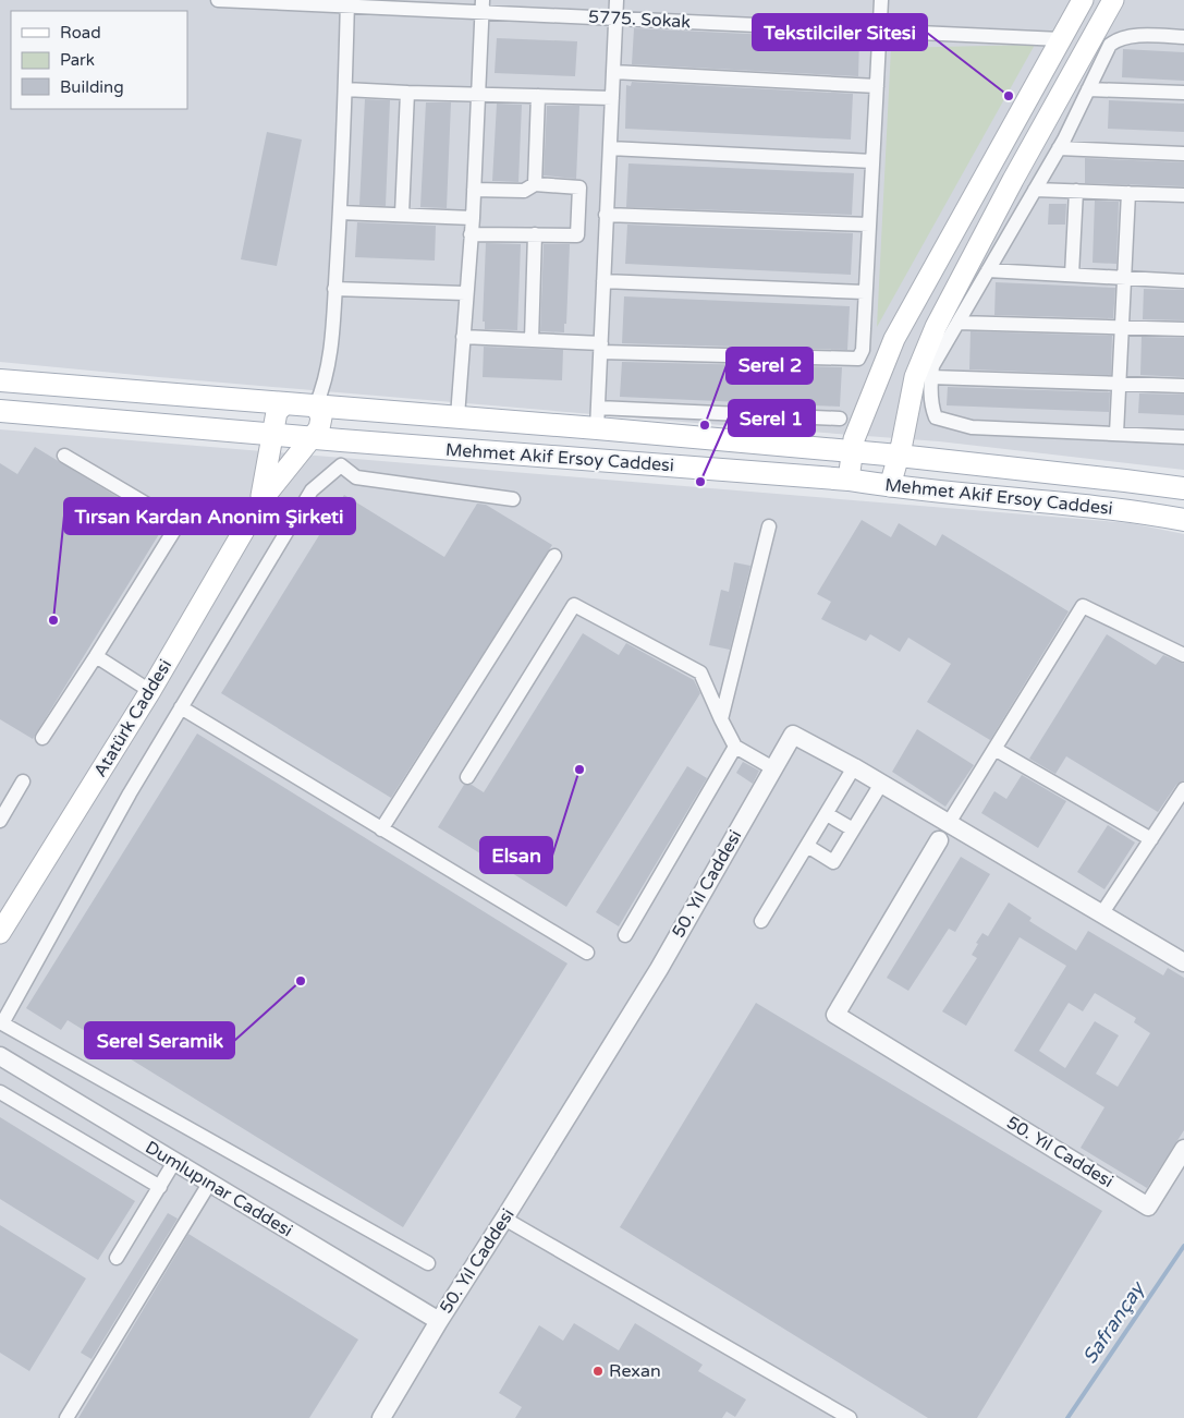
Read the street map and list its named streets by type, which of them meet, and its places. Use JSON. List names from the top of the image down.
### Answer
{
  "streets": {
    "main road": ["Mehmet Akif Ersoy Caddesi", "Atatürk Caddesi"],
    "street": ["5775. Sokak", "50. Yıl Caddesi", "Dumlupınar Caddesi"]
  },
  "crossings": [
    ["50. Yıl Caddesi", "Dumlupınar Caddesi"]
  ],
  "water": ["Safrançay"],
  "places": [
    "Tekstilciler Sitesi",
    "Serel 2",
    "Serel 1",
    "Tırsan Kardan Anonim Şirketi",
    "Elsan",
    "Serel Seramik",
    "Rexan"
  ],
  "legend": ["Road", "Park", "Building"]
}
